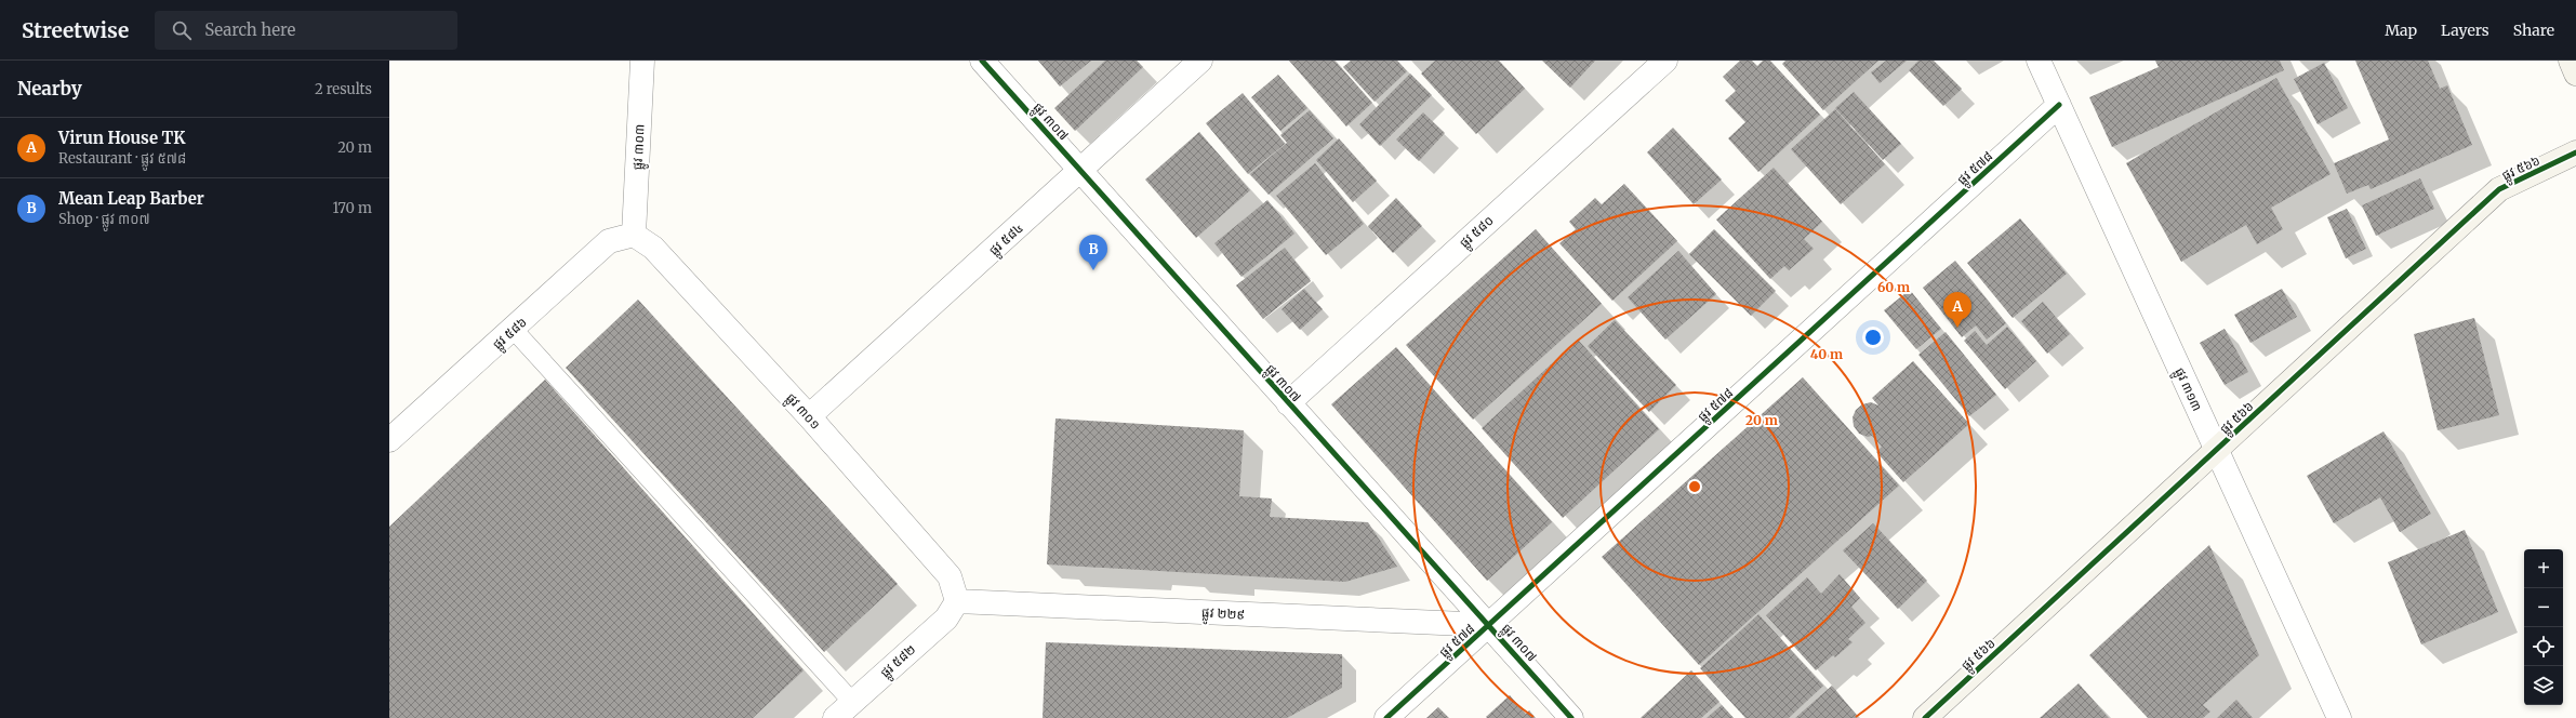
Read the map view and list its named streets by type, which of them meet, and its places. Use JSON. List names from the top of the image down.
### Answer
{
  "streets": {
    "street": [
      "ផ្លូវ ៣០៧",
      "ផ្លូវ ៣០៣",
      "ផ្លូវ ៥៧៨",
      "ផ្លូវ ៥៦៦",
      "ផ្លូវ ៥៨០",
      "ផ្លូវ ៥៨៤",
      "ផ្លូវ ៥៨៦",
      "ផ្លូវ ៣១៣",
      "ផ្លូវ ៣០១",
      "ផ្លូវ ២២៩",
      "ផ្លូវ ៥៨២"
    ]
  },
  "crossings": [
    ["ផ្លូវ ៣០៧", "ផ្លូវ ៥៧៨"],
    ["ផ្លូវ ៣០៧", "ផ្លូវ ៥៨០"],
    ["ផ្លូវ ៣០៧", "ផ្លូវ ៥៨៤"],
    ["ផ្លូវ ៣០៧", "ផ្លូវ ២២៩"],
    ["ផ្លូវ ៣០៣", "ផ្លូវ ៥៨៦"],
    ["ផ្លូវ ៣០៣", "ផ្លូវ ៣០១"],
    ["ផ្លូវ ៥៧៨", "ផ្លូវ ៣១៣"],
    ["ផ្លូវ ៥៧៨", "ផ្លូវ ២២៩"],
    ["ផ្លូវ ៥៦៦", "ផ្លូវ ៣១៣"],
    ["ផ្លូវ ៥៨៤", "ផ្លូវ ៣០១"],
    ["ផ្លូវ ៥៨៦", "ផ្លូវ ៣០១"],
    ["ផ្លូវ ៣០១", "ផ្លូវ ២២៩"],
    ["ផ្លូវ ៣០១", "ផ្លូវ ៥៨២"],
    ["ផ្លូវ ២២៩", "ផ្លូវ ៥៨២"]
  ],
  "page": {
    "header": "Streetwise",
    "search": "Search here",
    "nav": ["Map", "Layers", "Share"],
    "heading": ["Nearby", "2 results"],
    "list": [
      {
        "mark": "A",
        "name": "Virun House TK",
        "note": "Restaurant · ផ្លូវ ៥៧៨",
        "value": "20 m"
      },
      {
        "mark": "B",
        "name": "Mean Leap Barber",
        "note": "Shop · ផ្លូវ ៣០៧",
        "value": "170 m"
      }
    ],
    "pins": ["B", "A"],
    "map_buttons": ["+", "−"]
  },
  "rings": ["60 m", "40 m", "20 m"]
}
